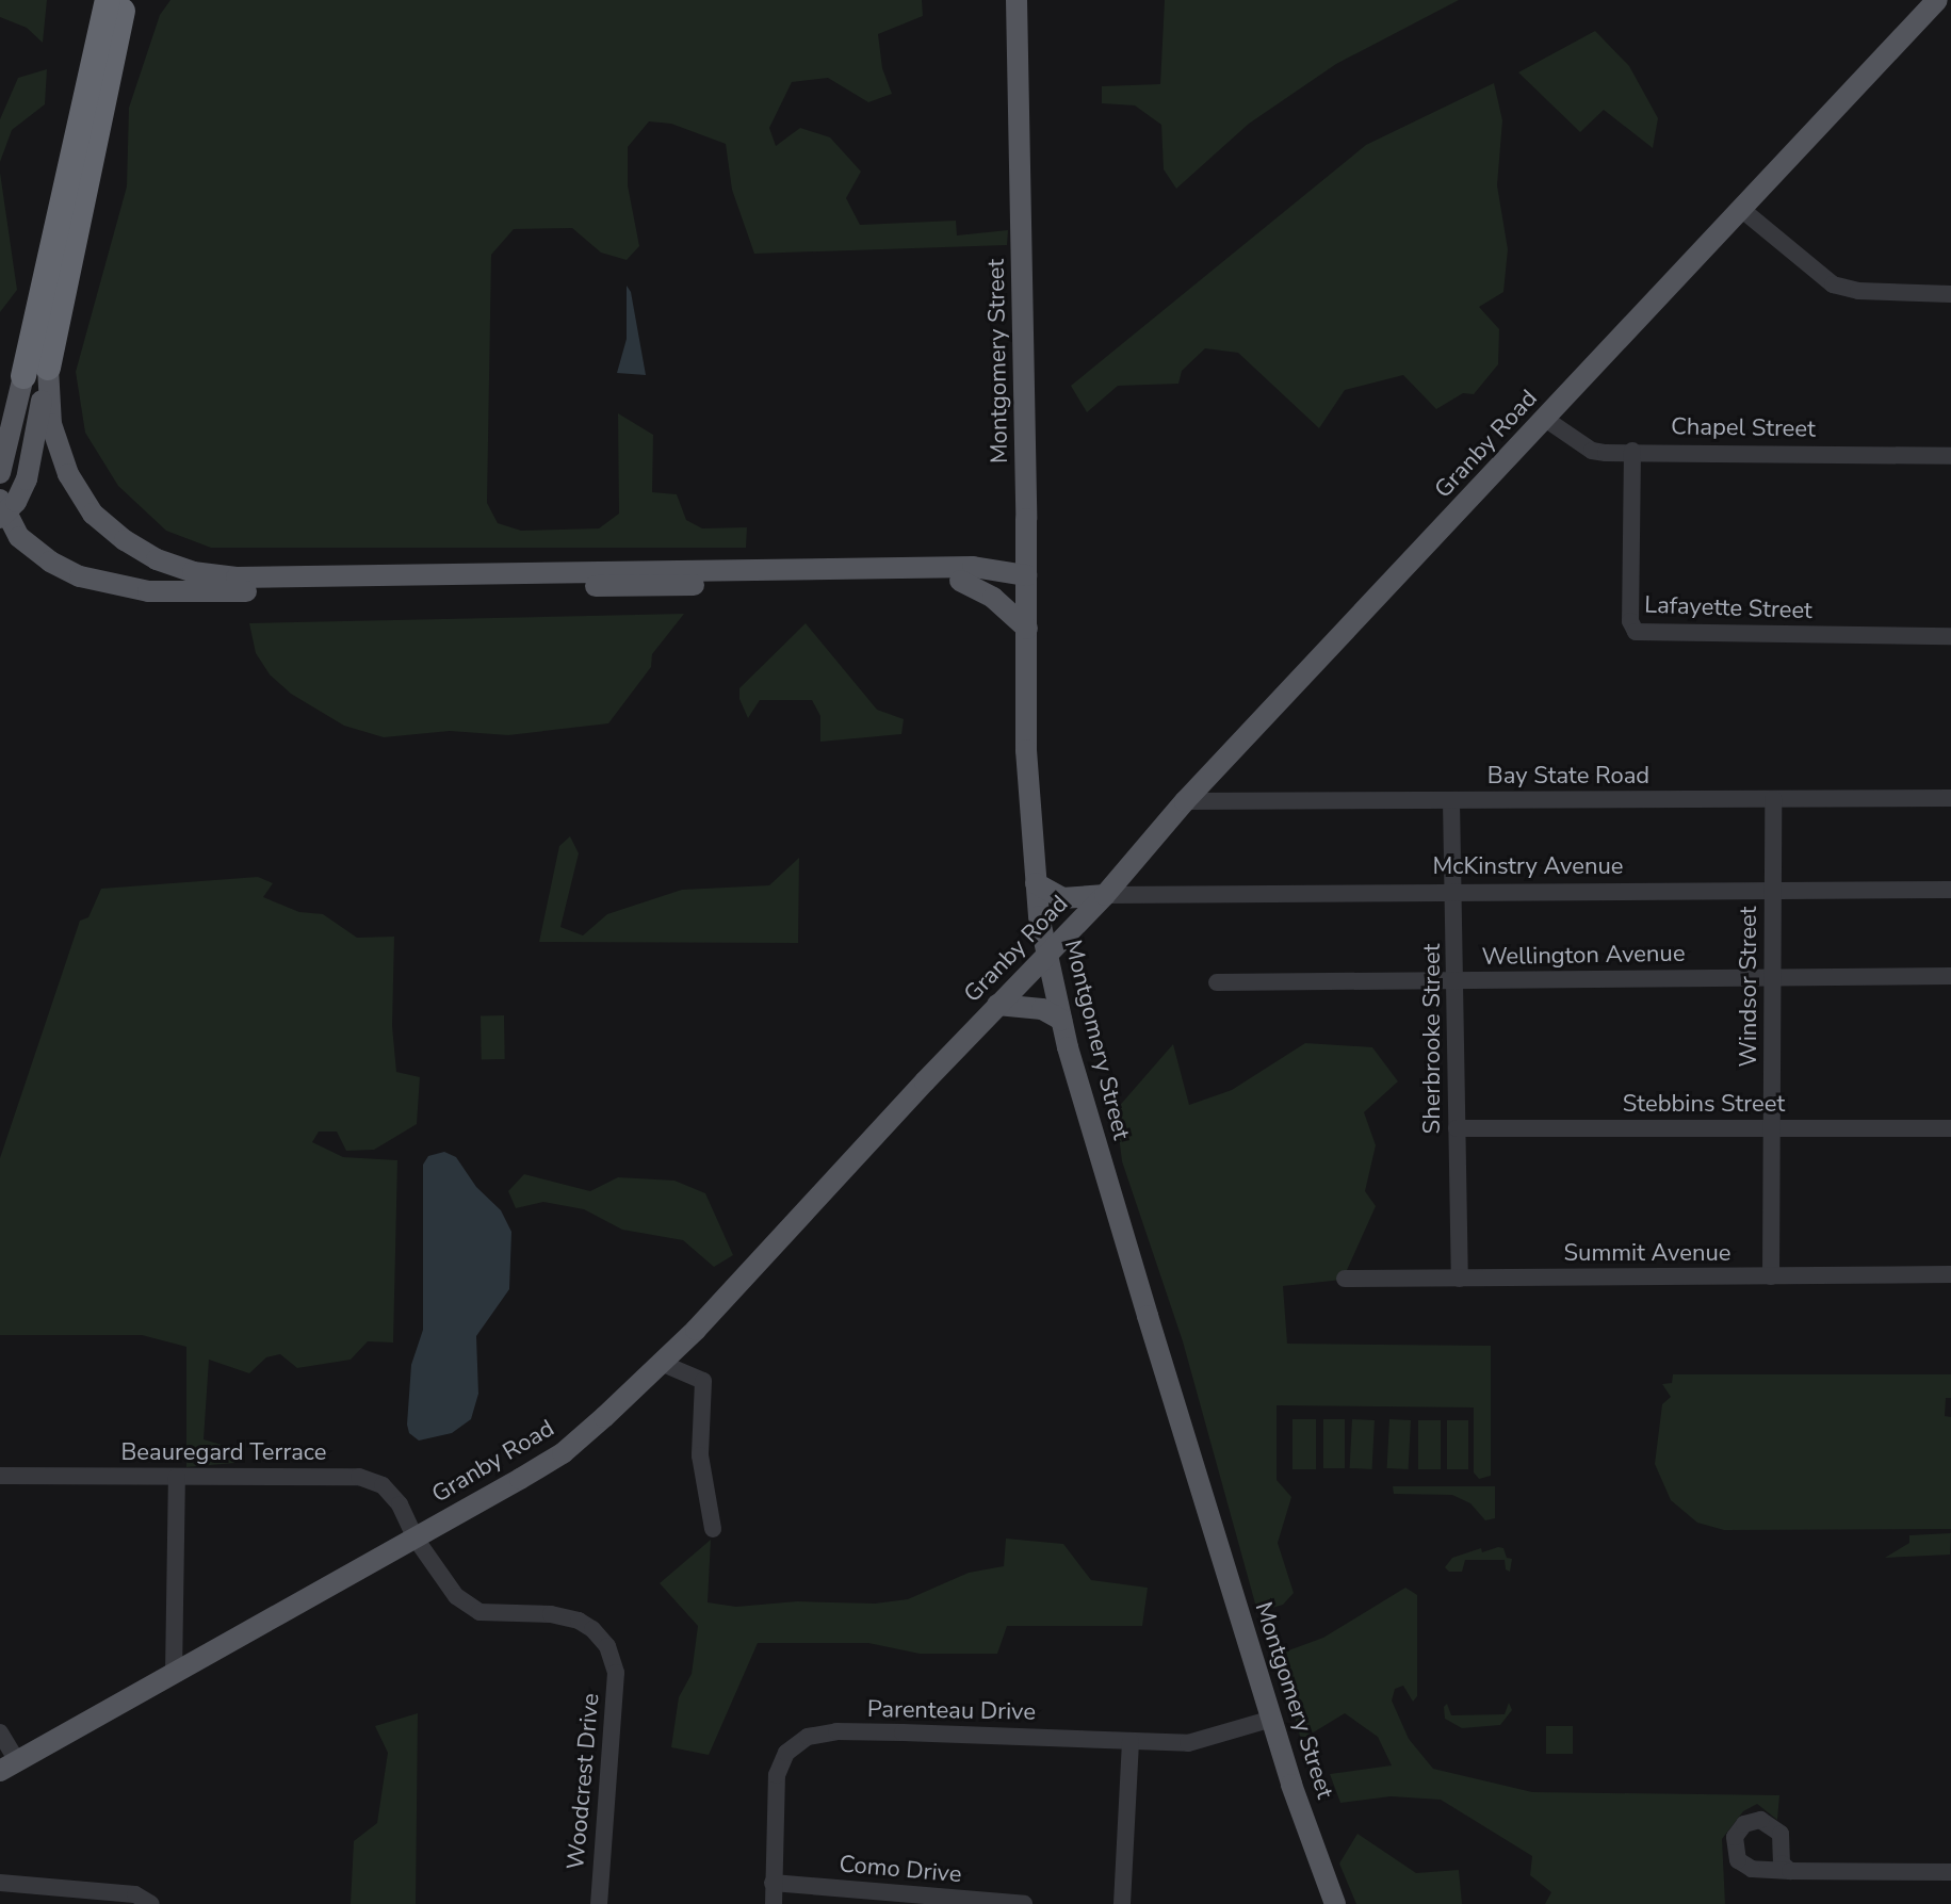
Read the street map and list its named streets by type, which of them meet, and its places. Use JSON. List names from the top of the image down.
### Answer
{
  "streets": {
    "main road": ["Montgomery Street", "Granby Road"],
    "street": [
      "Chapel Street",
      "Lafayette Street",
      "Bay State Road",
      "McKinstry Avenue",
      "Wellington Avenue",
      "Windsor Street",
      "Sherbrooke Street",
      "Stebbins Street",
      "Summit Avenue",
      "Beauregard Terrace",
      "Parenteau Drive",
      "Woodcrest Drive",
      "Como Drive"
    ]
  },
  "crossings": [
    ["Montgomery Street", "Granby Road"],
    ["Montgomery Street", "Parenteau Drive"],
    ["Chapel Street", "Granby Road"],
    ["Chapel Street", "Lafayette Street"],
    ["Granby Road", "Bay State Road"],
    ["Granby Road", "McKinstry Avenue"],
    ["Granby Road", "Beauregard Terrace"],
    ["Granby Road", "Woodcrest Drive"],
    ["Bay State Road", "Windsor Street"],
    ["Bay State Road", "Sherbrooke Street"],
    ["McKinstry Avenue", "Windsor Street"],
    ["McKinstry Avenue", "Sherbrooke Street"],
    ["Wellington Avenue", "Windsor Street"],
    ["Wellington Avenue", "Sherbrooke Street"],
    ["Windsor Street", "Stebbins Street"],
    ["Windsor Street", "Summit Avenue"],
    ["Sherbrooke Street", "Stebbins Street"],
    ["Sherbrooke Street", "Summit Avenue"],
    ["Beauregard Terrace", "Woodcrest Drive"],
    ["Parenteau Drive", "Como Drive"]
  ]
}
